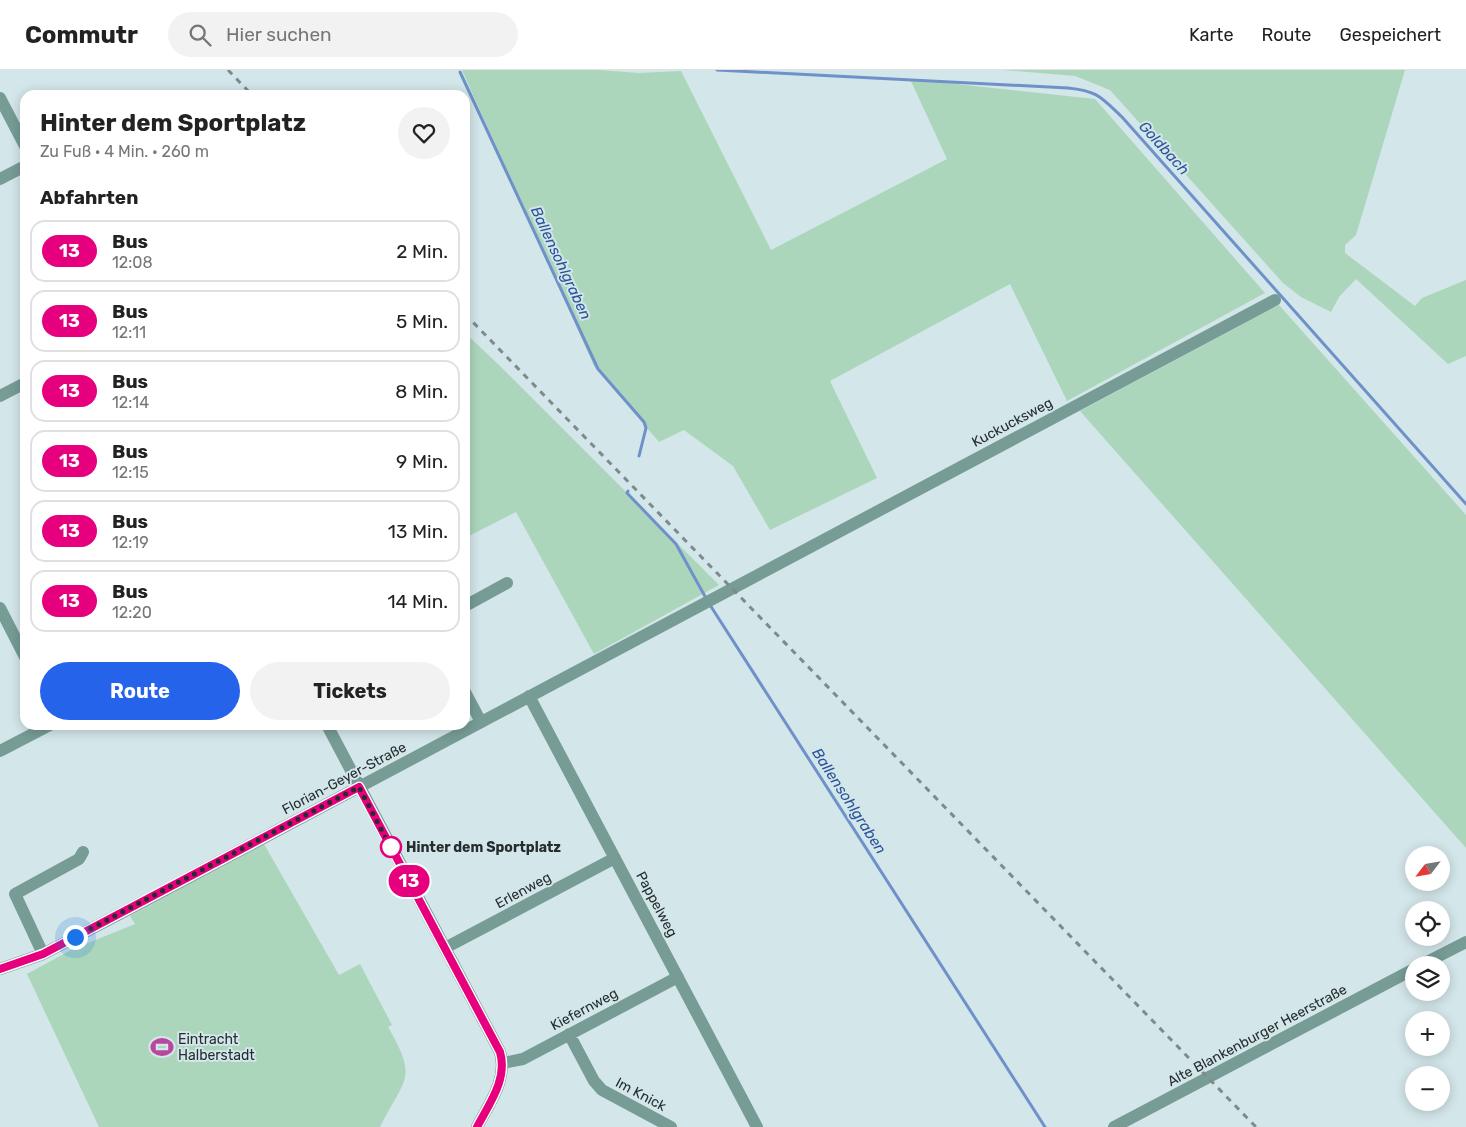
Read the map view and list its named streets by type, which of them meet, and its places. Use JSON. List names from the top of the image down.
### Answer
{
  "streets": {
    "street": [
      "Kuckucksweg",
      "Florian-Geyer-Straße",
      "Erlenweg",
      "Pappelweg",
      "Kiefernweg",
      "Alte Blankenburger Heerstraße",
      "Im Knick"
    ]
  },
  "crossings": [
    ["Kuckucksweg", "Florian-Geyer-Straße"],
    ["Florian-Geyer-Straße", "Pappelweg"],
    ["Erlenweg", "Pappelweg"],
    ["Pappelweg", "Kiefernweg"],
    ["Kiefernweg", "Im Knick"]
  ],
  "water": ["Goldbach", "Ballensohlgraben"],
  "places": {
    "other": ["Hinter dem Sportplatz"],
    "sports": ["Eintracht Halberstadt"]
  },
  "lines": ["bus line 13"],
  "north": "bottom left",
  "page": {
    "header": "Commutr",
    "search": "Hier suchen",
    "nav": ["Karte", "Route", "Gespeichert"],
    "on_map": "13",
    "heading": [
      ["Hinter dem Sportplatz", "Zu Fuß · 4 Min. · 260 m"],
      "Abfahrten"
    ],
    "list": [
      {
        "mark": "13",
        "name": "Bus",
        "note": "12:08",
        "value": "2 Min."
      },
      {
        "mark": "13",
        "name": "Bus",
        "note": "12:11",
        "value": "5 Min."
      },
      {
        "mark": "13",
        "name": "Bus",
        "note": "12:14",
        "value": "8 Min."
      },
      {
        "mark": "13",
        "name": "Bus",
        "note": "12:15",
        "value": "9 Min."
      },
      {
        "mark": "13",
        "name": "Bus",
        "note": "12:19",
        "value": "13 Min."
      },
      {
        "mark": "13",
        "name": "Bus",
        "note": "12:20",
        "value": "14 Min."
      }
    ],
    "buttons": ["Route", "Tickets"],
    "map_buttons": ["+", "−"]
  }
}
